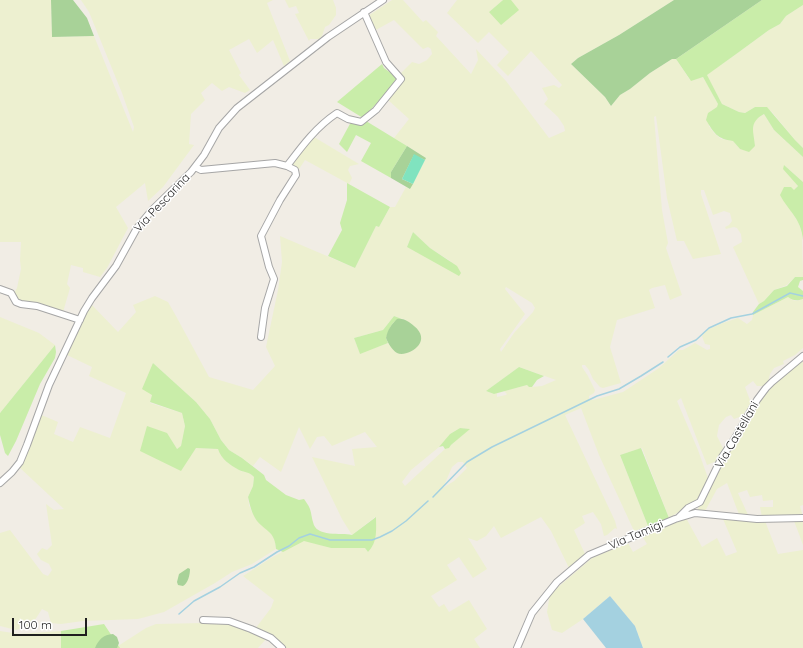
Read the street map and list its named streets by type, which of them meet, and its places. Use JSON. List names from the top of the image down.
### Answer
{
  "streets": {
    "street": ["Via Pescarina", "Via Castellani", "Via Tamigi"]
  },
  "crossings": [
    ["Via Castellani", "Via Tamigi"]
  ],
  "scale_bar": "100 m"
}
